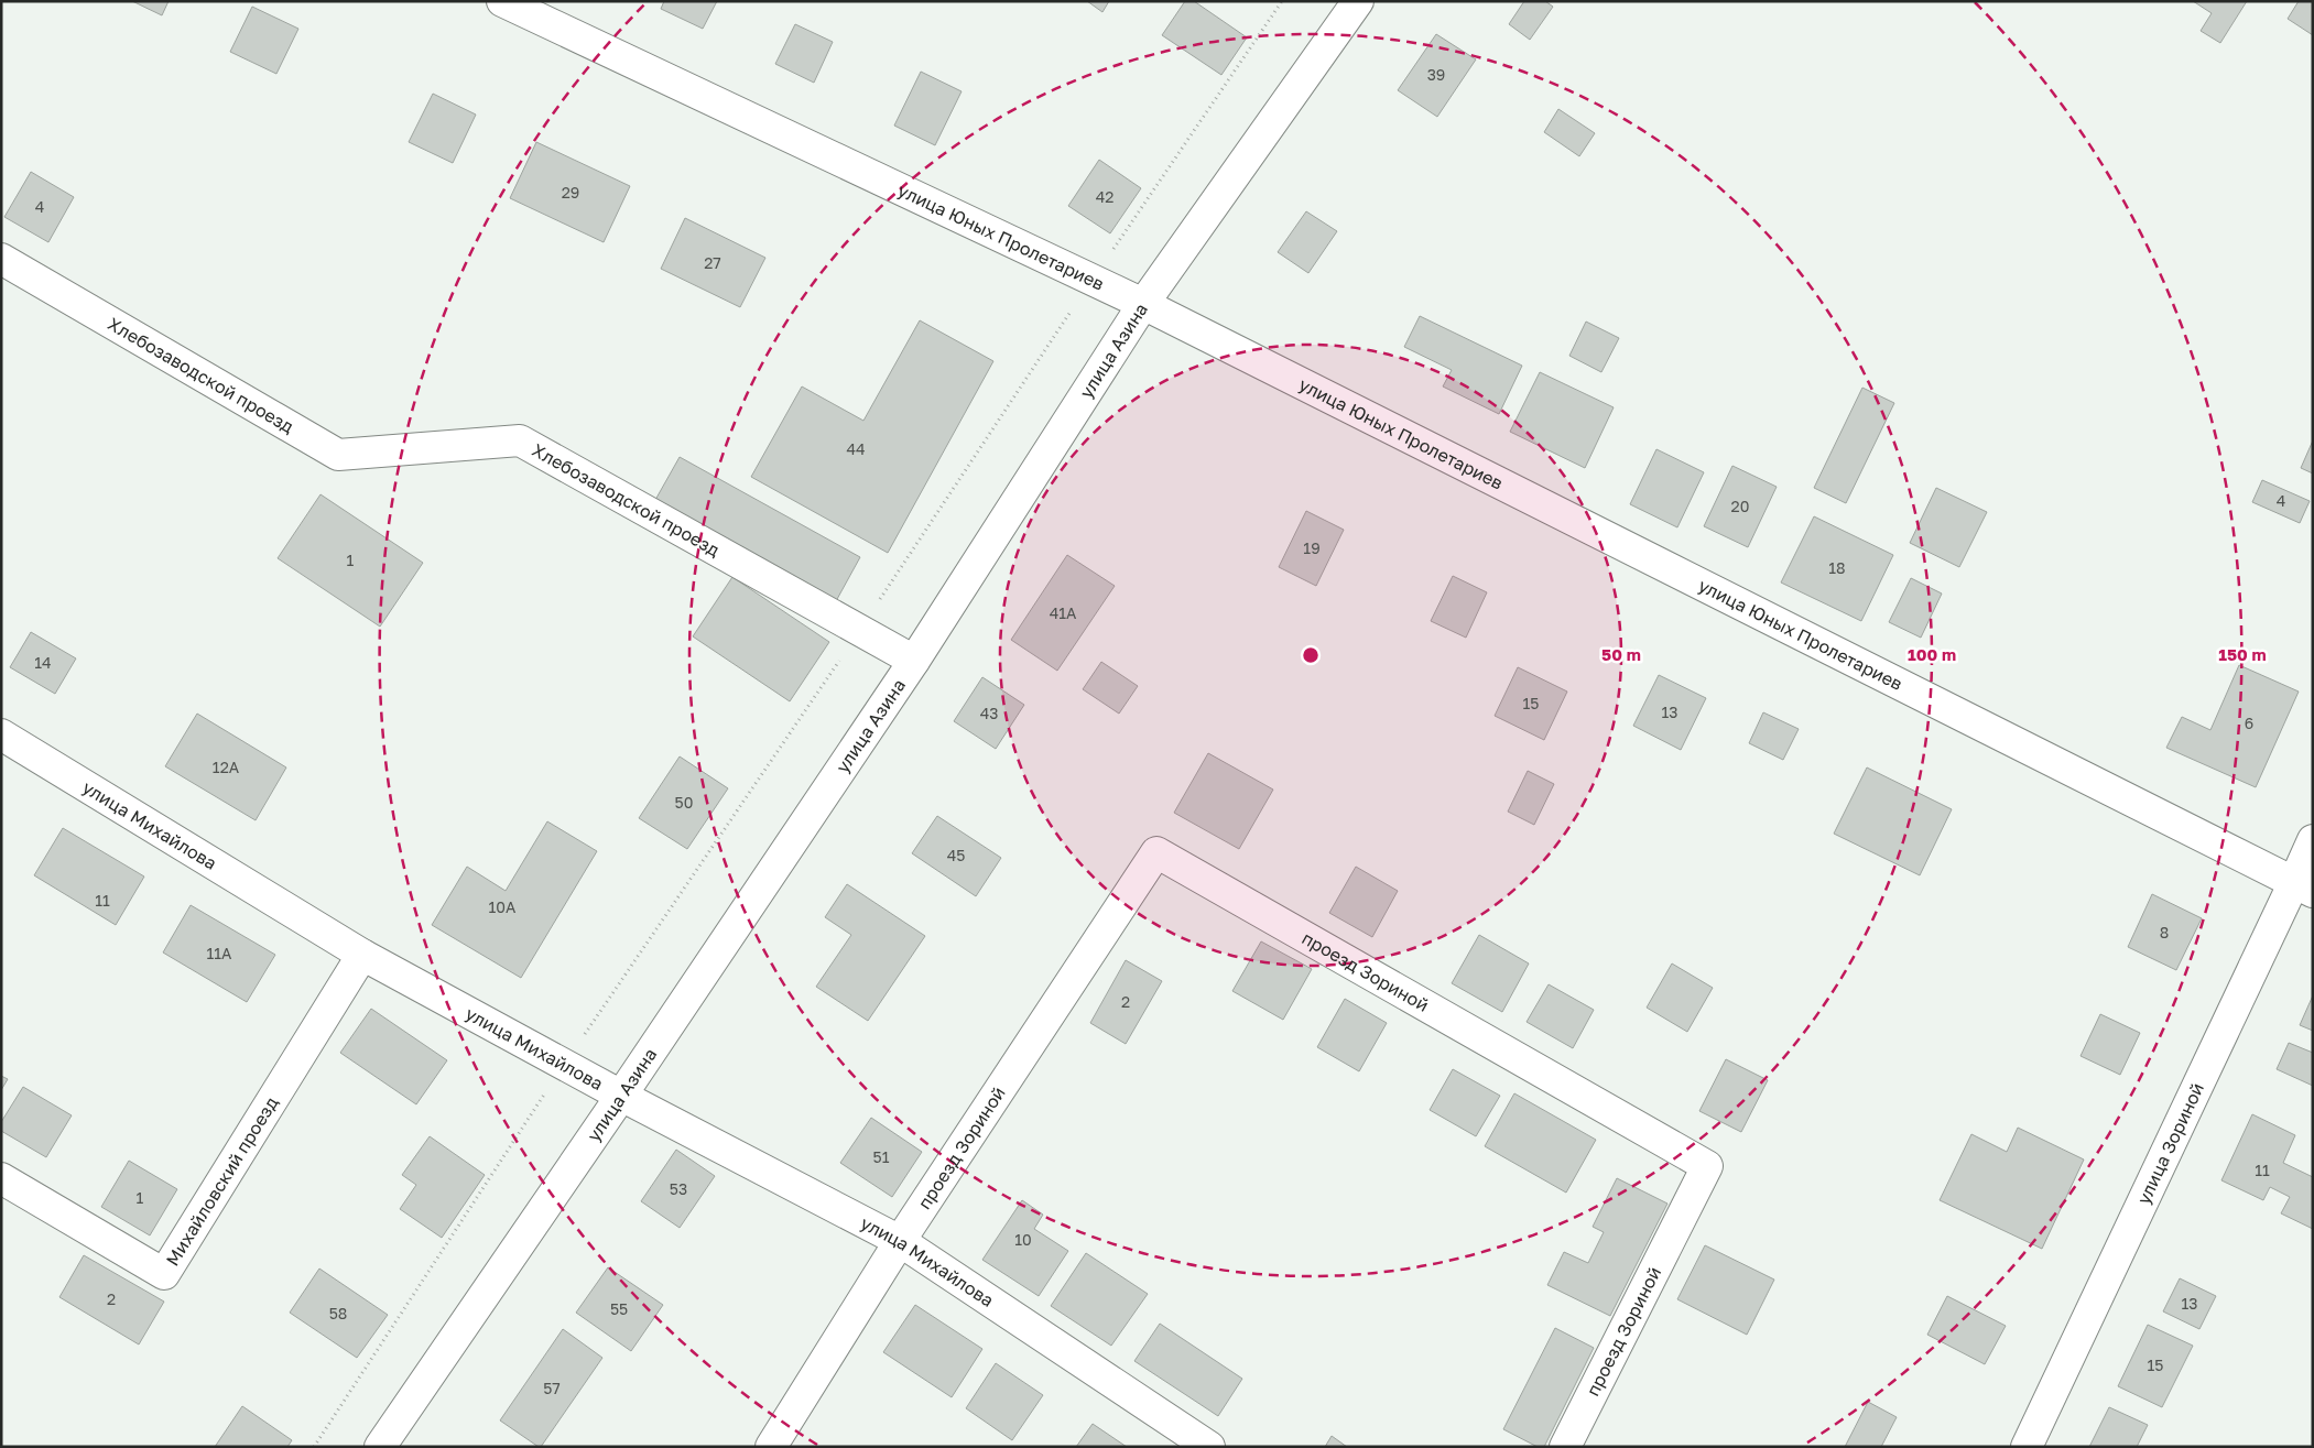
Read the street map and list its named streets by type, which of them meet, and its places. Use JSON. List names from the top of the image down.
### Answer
{
  "streets": {
    "street": [
      "улица Юных Пролетариев",
      "улица Азина",
      "Хлебозаводской проезд",
      "улица Михайлова",
      "проезд Зориной",
      "улица Зориной",
      "Михайловский проезд"
    ]
  },
  "crossings": [
    ["улица Юных Пролетариев", "улица Азина"],
    ["улица Юных Пролетариев", "улица Зориной"],
    ["улица Азина", "Хлебозаводской проезд"],
    ["улица Азина", "улица Михайлова"],
    ["улица Михайлова", "проезд Зориной"],
    ["улица Михайлова", "Михайловский проезд"]
  ],
  "house_numbers": [
    "39",
    "29",
    "42",
    "4",
    "27",
    "44",
    "4",
    "20",
    "19",
    "1",
    "18",
    "41А",
    "14",
    "15",
    "13",
    "43",
    "6",
    "12А",
    "50",
    "45",
    "11",
    "10А",
    "8",
    "11А",
    "2",
    "51",
    "11",
    "53",
    "1",
    "10",
    "2",
    "13",
    "55",
    "58",
    "15",
    "57"
  ],
  "rings": ["50 m", "100 m", "150 m"]
}
